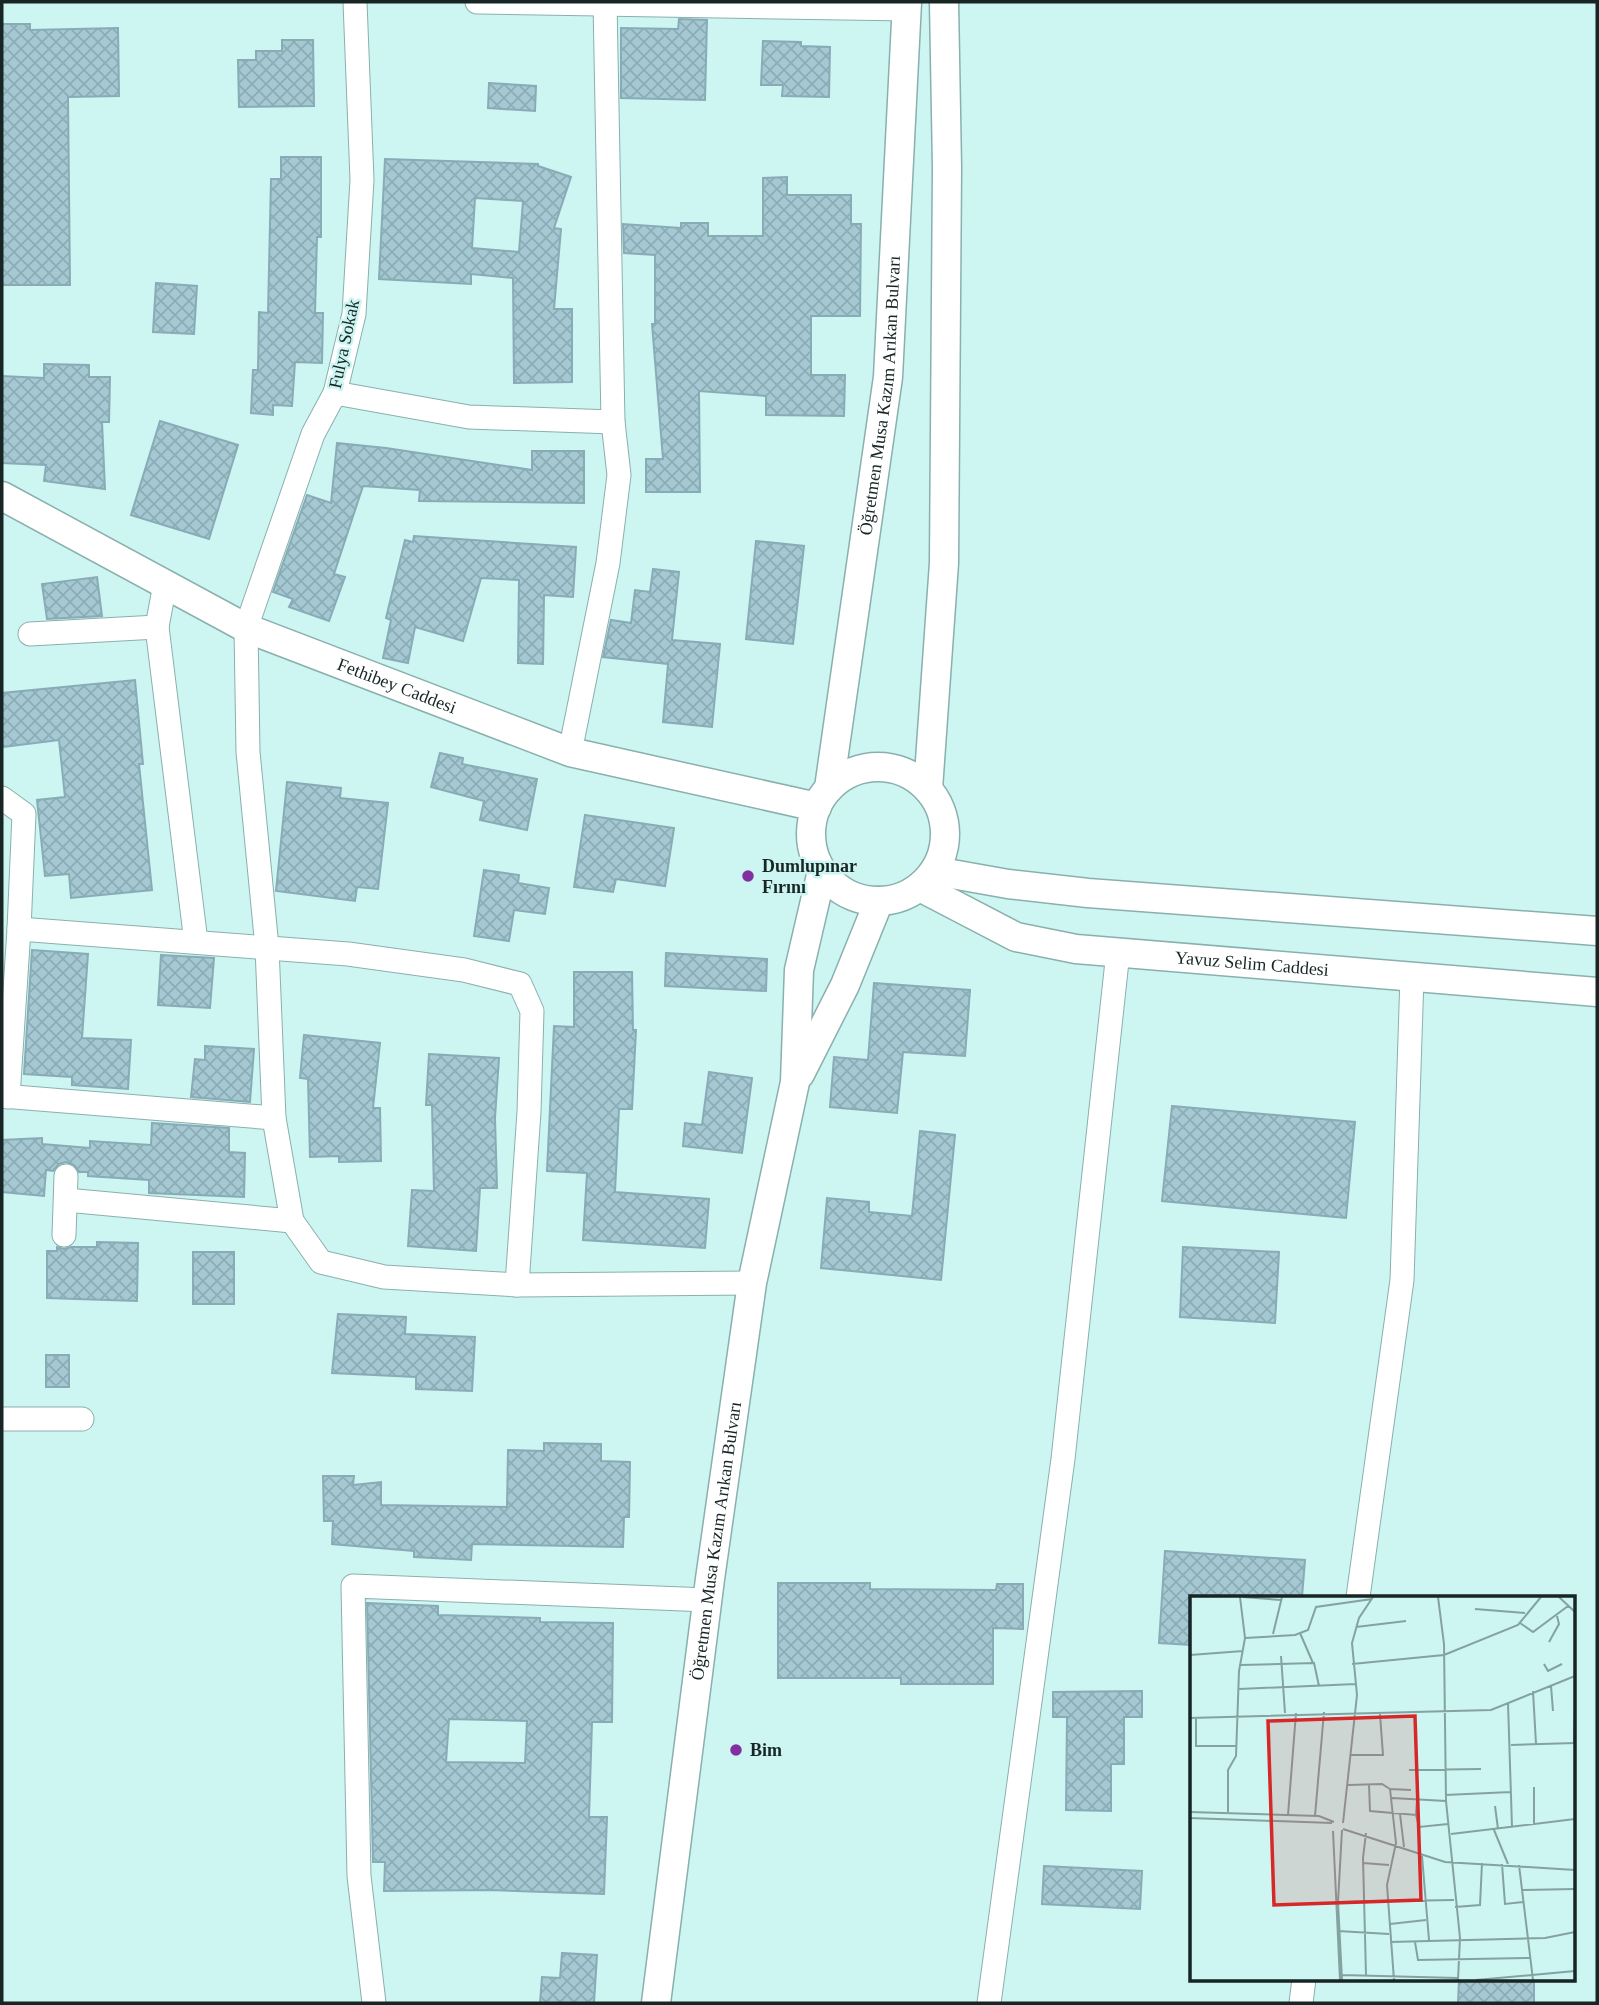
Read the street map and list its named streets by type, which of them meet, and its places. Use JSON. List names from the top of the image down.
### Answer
{
  "streets": {
    "street": [
      "Fulya Sokak",
      "Öğretmen Musa Kazım Arıkan Bulvarı",
      "Fethibey Caddesi",
      "Yavuz Selim Caddesi"
    ]
  },
  "crossings": [
    ["Fulya Sokak", "Fethibey Caddesi"],
    ["Öğretmen Musa Kazım Arıkan Bulvarı", "Fethibey Caddesi"],
    ["Öğretmen Musa Kazım Arıkan Bulvarı", "Yavuz Selim Caddesi"],
    ["Fethibey Caddesi", "Yavuz Selim Caddesi"]
  ],
  "places": ["Dumlupınar Fırını", "Bim"]
}
